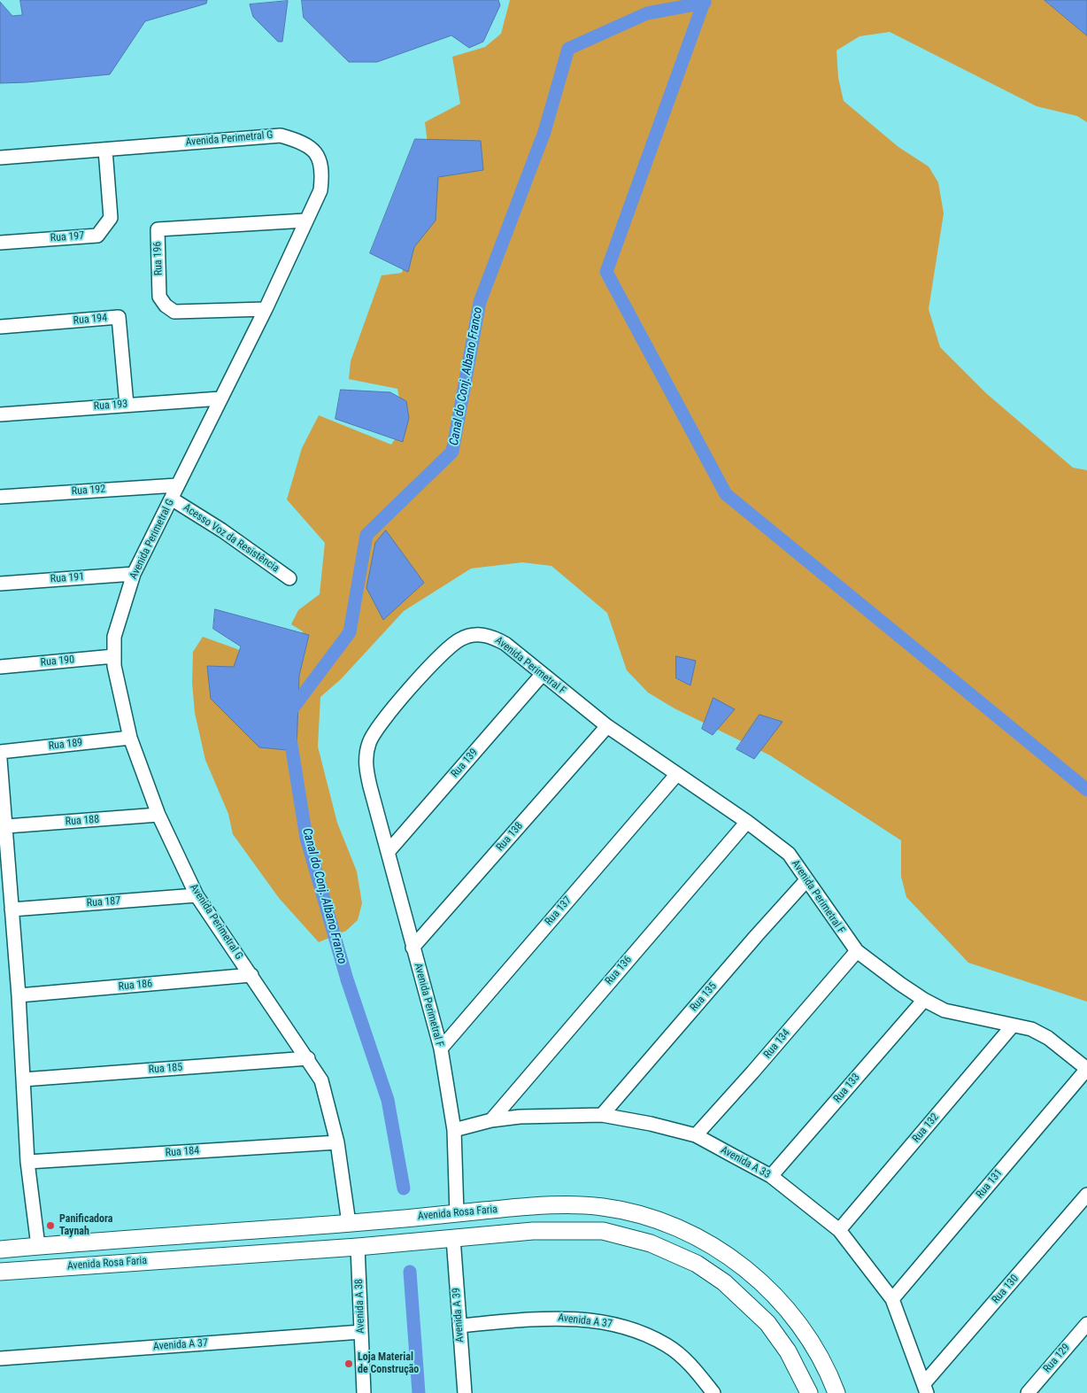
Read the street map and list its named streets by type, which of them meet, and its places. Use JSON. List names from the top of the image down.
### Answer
{
  "streets": {
    "street": [
      "Avenida Perimetral G",
      "Rua 197",
      "Rua 196",
      "Rua 194",
      "Rua 193",
      "Rua 192",
      "Acesso Voz da Resistência",
      "Rua 191",
      "Rua 190",
      "Avenida Perimetral F",
      "Rua 189",
      "Rua 139",
      "Rua 188",
      "Rua 138",
      "Rua 187",
      "Rua 137",
      "Rua 136",
      "Rua 186",
      "Rua 135",
      "Rua 134",
      "Rua 185",
      "Rua 133",
      "Rua 132",
      "Rua 184",
      "Avenida A 33",
      "Rua 131",
      "Avenida Rosa Faria",
      "Rua 130",
      "Avenida A 38",
      "Avenida A 39",
      "Avenida A 37",
      "Rua 129"
    ]
  },
  "crossings": [
    ["Avenida Perimetral G", "Rua 197"],
    ["Avenida Perimetral G", "Rua 196"],
    ["Avenida Perimetral G", "Rua 193"],
    ["Avenida Perimetral G", "Rua 192"],
    ["Avenida Perimetral G", "Acesso Voz da Resistência"],
    ["Avenida Perimetral G", "Rua 191"],
    ["Avenida Perimetral G", "Rua 190"],
    ["Avenida Perimetral G", "Rua 189"],
    ["Avenida Perimetral G", "Rua 188"],
    ["Avenida Perimetral G", "Rua 187"],
    ["Avenida Perimetral G", "Rua 186"],
    ["Avenida Perimetral G", "Rua 185"],
    ["Avenida Perimetral G", "Rua 184"],
    ["Avenida Perimetral G", "Avenida Rosa Faria"],
    ["Rua 194", "Rua 193"],
    ["Avenida Perimetral F", "Rua 139"],
    ["Avenida Perimetral F", "Rua 138"],
    ["Avenida Perimetral F", "Rua 137"],
    ["Avenida Perimetral F", "Rua 136"],
    ["Avenida Perimetral F", "Rua 135"],
    ["Avenida Perimetral F", "Rua 134"],
    ["Avenida Perimetral F", "Rua 133"],
    ["Avenida Perimetral F", "Rua 132"],
    ["Avenida Perimetral F", "Avenida A 33"],
    ["Avenida Perimetral F", "Rua 131"],
    ["Avenida Perimetral F", "Avenida Rosa Faria"],
    ["Rua 136", "Avenida A 33"],
    ["Rua 135", "Avenida A 33"],
    ["Rua 134", "Avenida A 33"],
    ["Rua 133", "Avenida A 33"],
    ["Rua 132", "Avenida A 33"],
    ["Avenida A 33", "Rua 131"],
    ["Avenida A 33", "Rua 130"],
    ["Avenida Rosa Faria", "Avenida A 38"],
    ["Avenida Rosa Faria", "Avenida A 39"],
    ["Avenida A 38", "Avenida A 37"],
    ["Avenida A 39", "Avenida A 37"]
  ],
  "water": ["Canal do Conj. Albano Franco"],
  "places": ["Panificadora Taynah", "Loja Material de Construção"]
}
